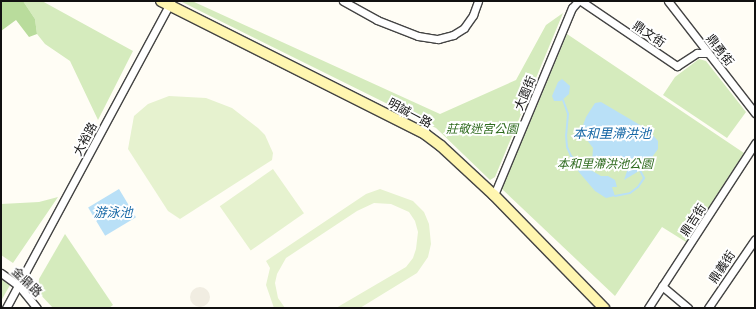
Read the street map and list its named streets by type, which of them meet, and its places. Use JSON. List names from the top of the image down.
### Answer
{
  "streets": {
    "street": [
      "鼎文街",
      "鼎勇街",
      "大園街",
      "明誠一路",
      "大裕路",
      "鼎吉街",
      "鼎義街",
      "金鼎路"
    ]
  },
  "crossings": [
    ["鼎文街", "鼎勇街"],
    ["鼎文街", "大園街"],
    ["大園街", "明誠一路"],
    ["明誠一路", "大裕路"],
    ["大裕路", "金鼎路"]
  ],
  "water": ["本和里滯洪池", "游泳池"],
  "parks": ["莊敬迷宮公園", "本和里滯洪池公園"]
}
